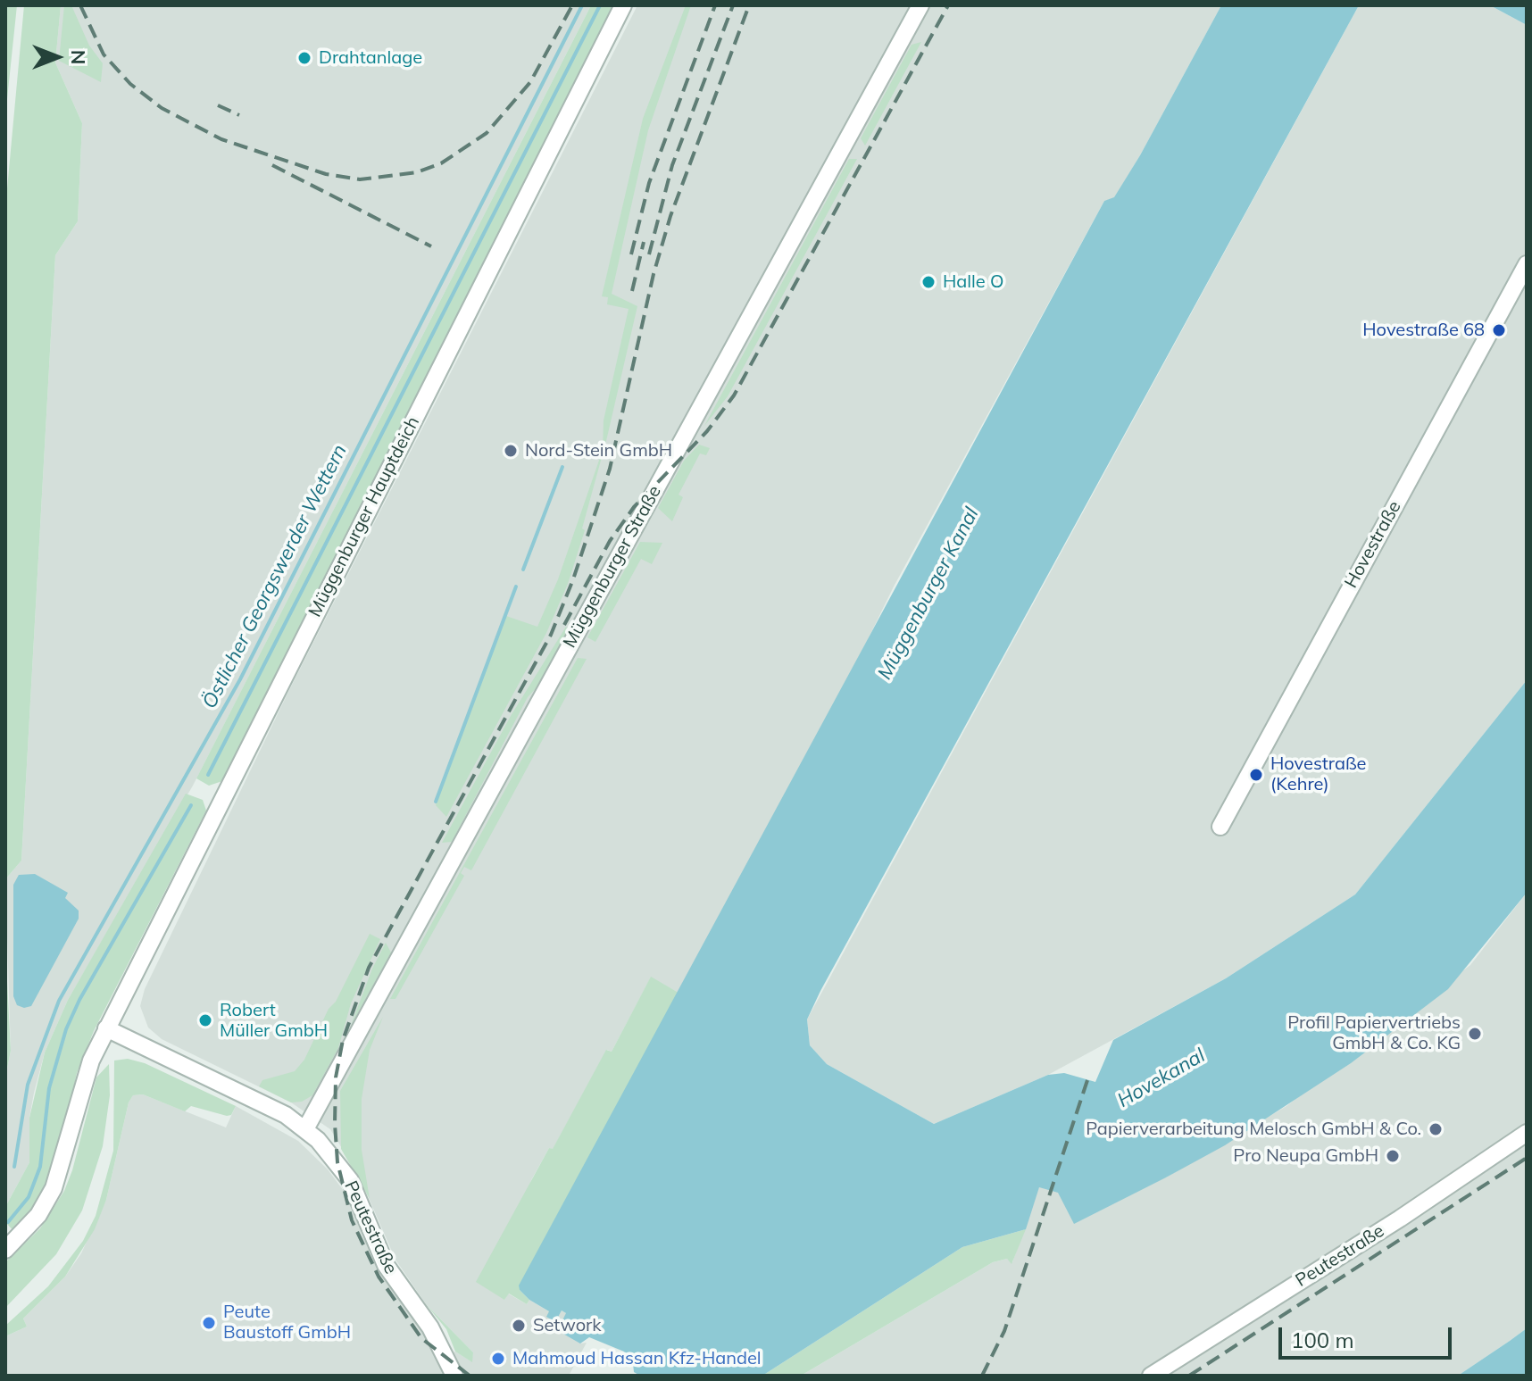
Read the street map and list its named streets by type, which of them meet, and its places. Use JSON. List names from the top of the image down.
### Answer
{
  "streets": {
    "street": [
      "Müggenburger Hauptdeich",
      "Hovestraße",
      "Müggenburger Straße",
      "Peutestraße"
    ]
  },
  "crossings": [
    ["Müggenburger Hauptdeich", "Peutestraße"],
    ["Müggenburger Straße", "Peutestraße"]
  ],
  "water": ["Östlicher Georgswerder Wettern", "Müggenburger Kanal", "Hovekanal"],
  "places": [
    "Drahtanlage",
    "Halle O",
    "Hovestraße 68",
    "Nord-Stein GmbH",
    "Hovestraße (Kehre)",
    "Robert Müller GmbH",
    "Profil Papiervertriebs GmbH & Co. KG",
    "Papierverarbeitung Melosch GmbH & Co.",
    "Pro Neupa GmbH",
    "Peute Baustoff GmbH",
    "Setwork",
    "Mahmoud Hassan Kfz-Handel"
  ],
  "scale_bar": "100 m",
  "north": "right"
}
